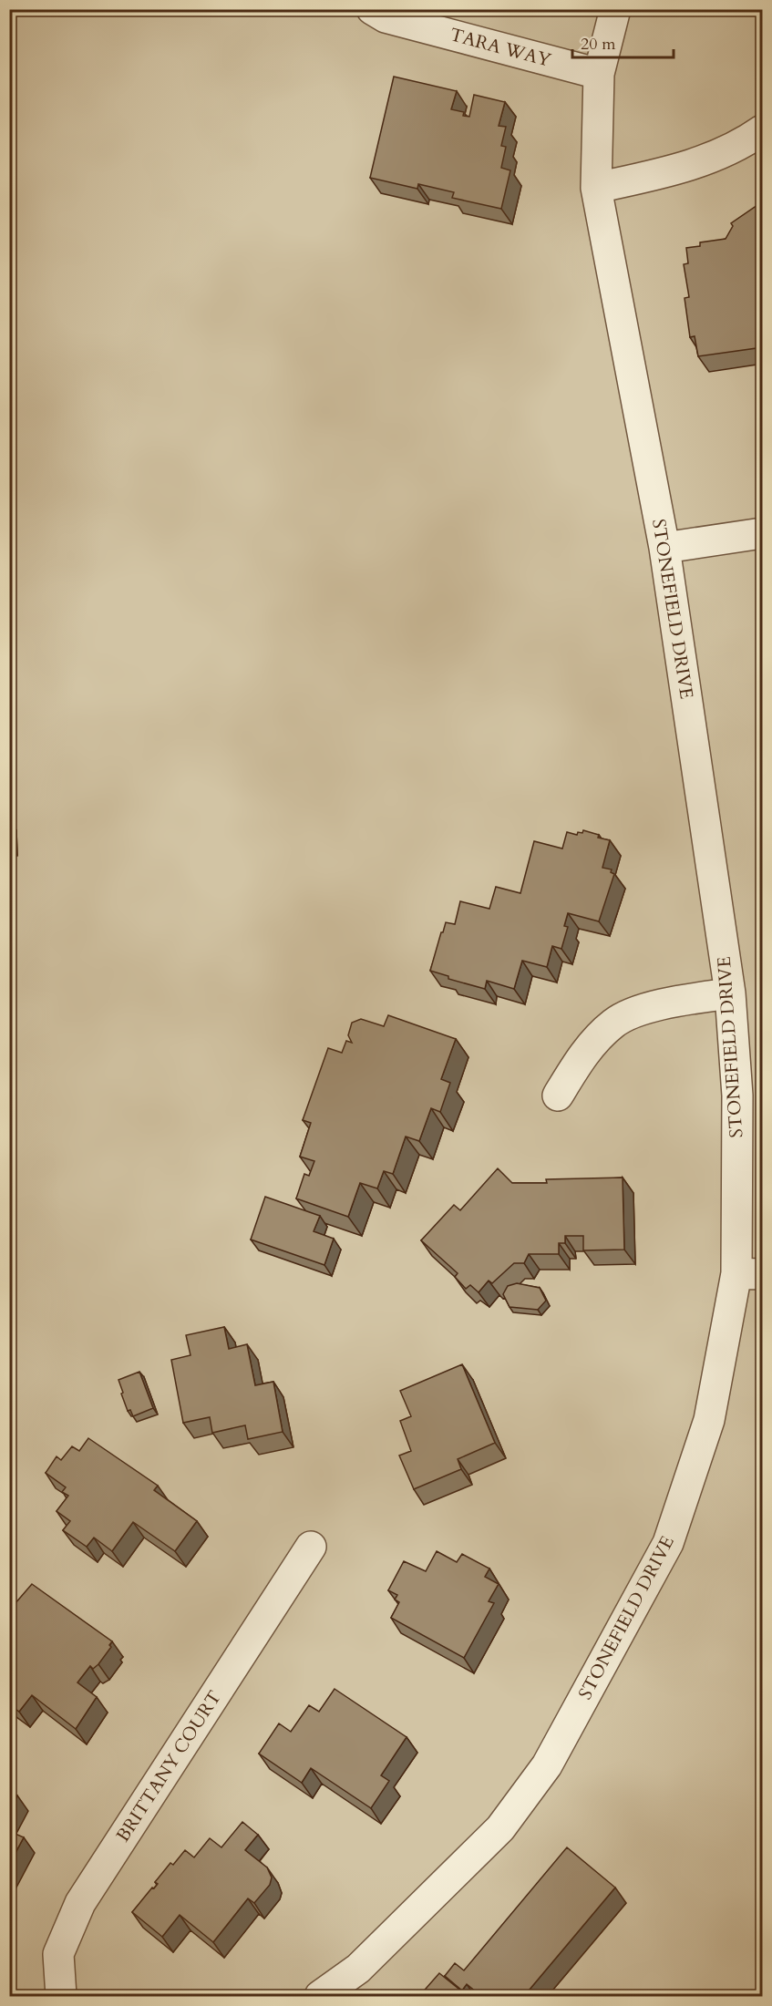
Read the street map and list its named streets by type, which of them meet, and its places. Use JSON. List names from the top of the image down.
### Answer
{
  "streets": {
    "street": ["TARA WAY", "STONEFIELD DRIVE", "BRITTANY COURT"]
  },
  "crossings": [
    ["TARA WAY", "STONEFIELD DRIVE"]
  ],
  "scale_bar": "20 m"
}
